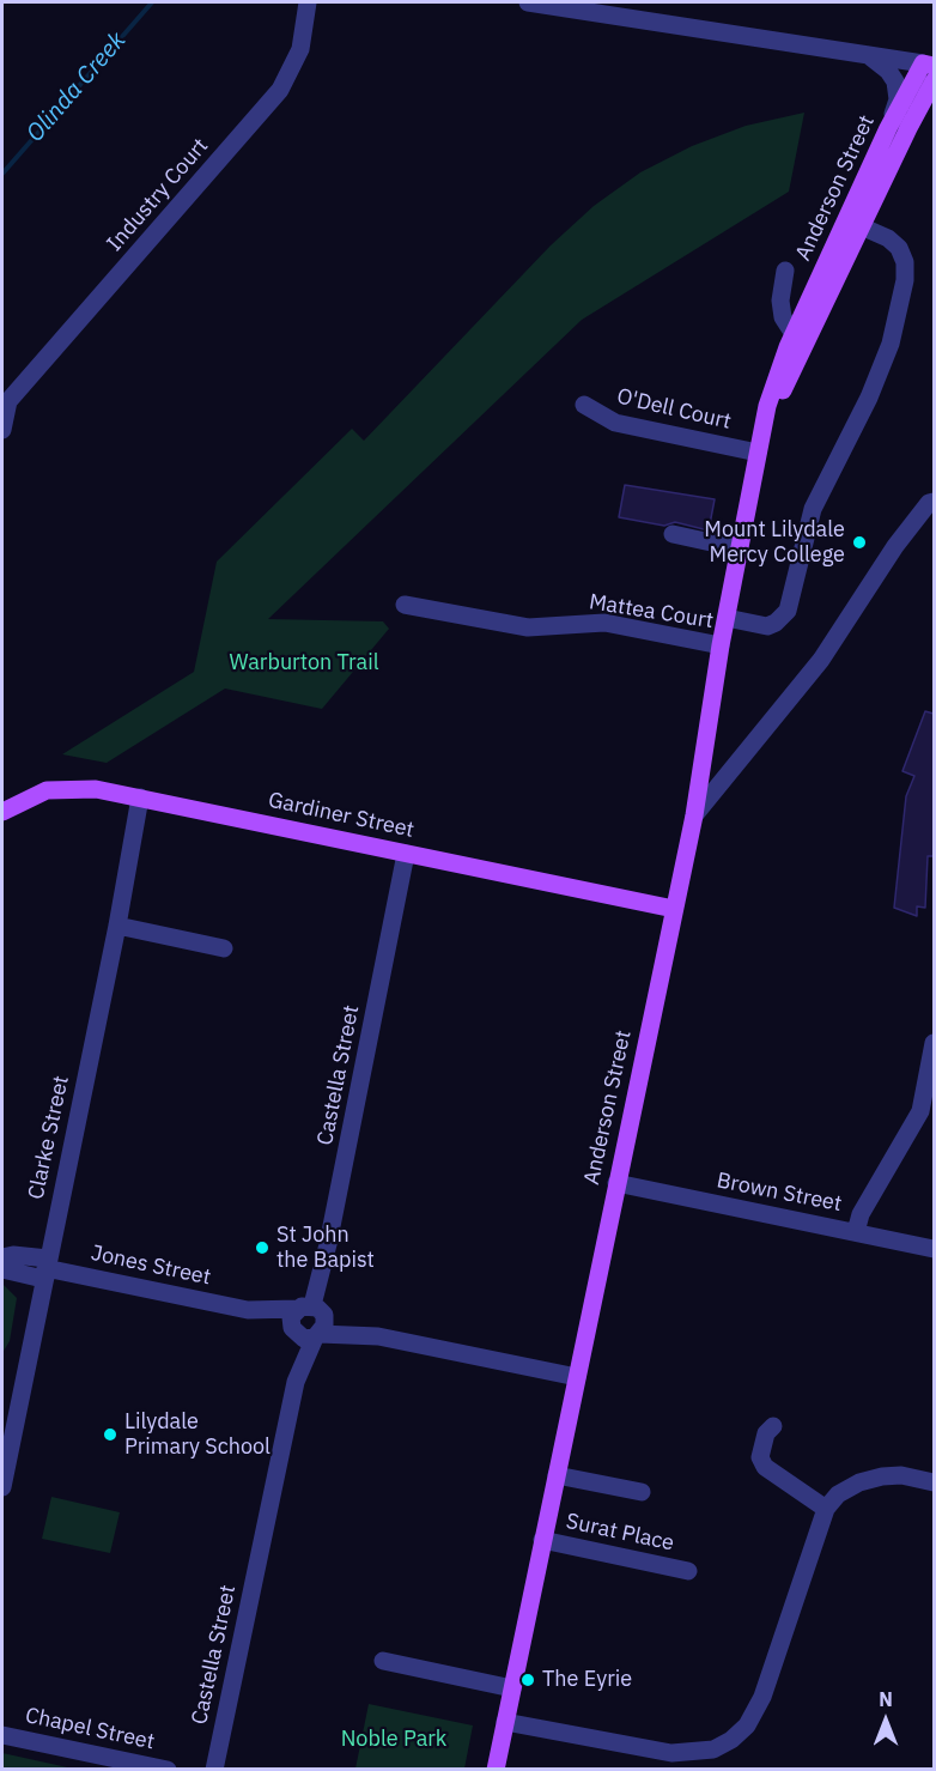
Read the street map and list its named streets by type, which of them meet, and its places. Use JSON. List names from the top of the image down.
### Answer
{
  "streets": {
    "main road": ["Anderson Street", "Gardiner Street"],
    "street": [
      "Industry Court",
      "O'Dell Court",
      "Mattea Court",
      "Castella Street",
      "Clarke Street",
      "Brown Street",
      "Jones Street",
      "Surat Place",
      "Chapel Street"
    ]
  },
  "crossings": [
    ["Anderson Street", "O'Dell Court"],
    ["Anderson Street", "Mattea Court"],
    ["Anderson Street", "Gardiner Street"],
    ["Anderson Street", "Brown Street"],
    ["Anderson Street", "Jones Street"],
    ["Anderson Street", "Surat Place"],
    ["Gardiner Street", "Castella Street"],
    ["Gardiner Street", "Clarke Street"],
    ["Castella Street", "Jones Street"],
    ["Clarke Street", "Jones Street"]
  ],
  "water": ["Olinda Creek"],
  "parks": ["Warburton Trail", "Noble Park"],
  "places": [
    "Mount Lilydale Mercy College",
    "St John the Bapist",
    "Lilydale Primary School",
    "The Eyrie"
  ],
  "north": "top"
}
